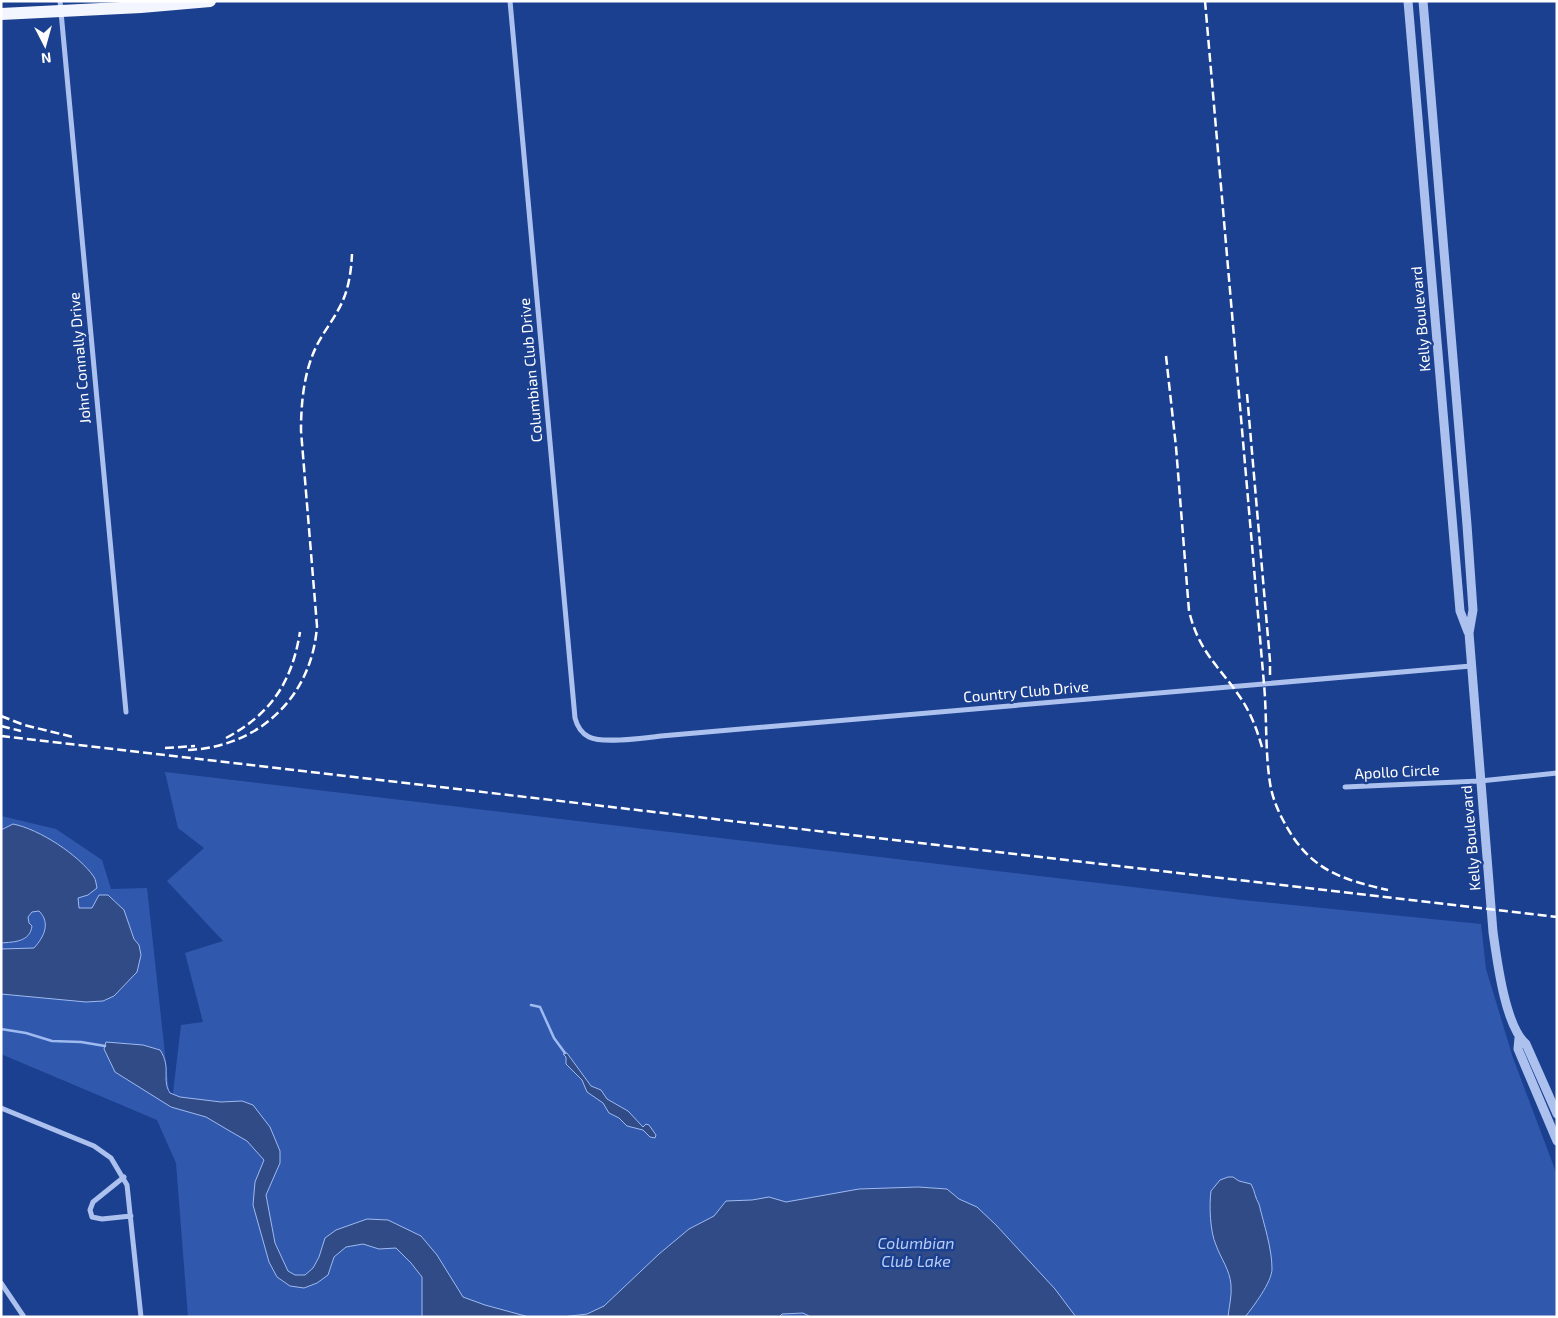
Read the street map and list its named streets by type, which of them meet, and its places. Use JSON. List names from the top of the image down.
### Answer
{
  "streets": {
    "street": [
      "Kelly Boulevard",
      "John Connally Drive",
      "Columbian Club Drive",
      "Country Club Drive",
      "Apollo Circle"
    ]
  },
  "crossings": [
    ["Kelly Boulevard", "Country Club Drive"],
    ["Kelly Boulevard", "Apollo Circle"],
    ["Columbian Club Drive", "Country Club Drive"]
  ],
  "water": ["Columbian Club Lake"],
  "north": "bottom"
}
